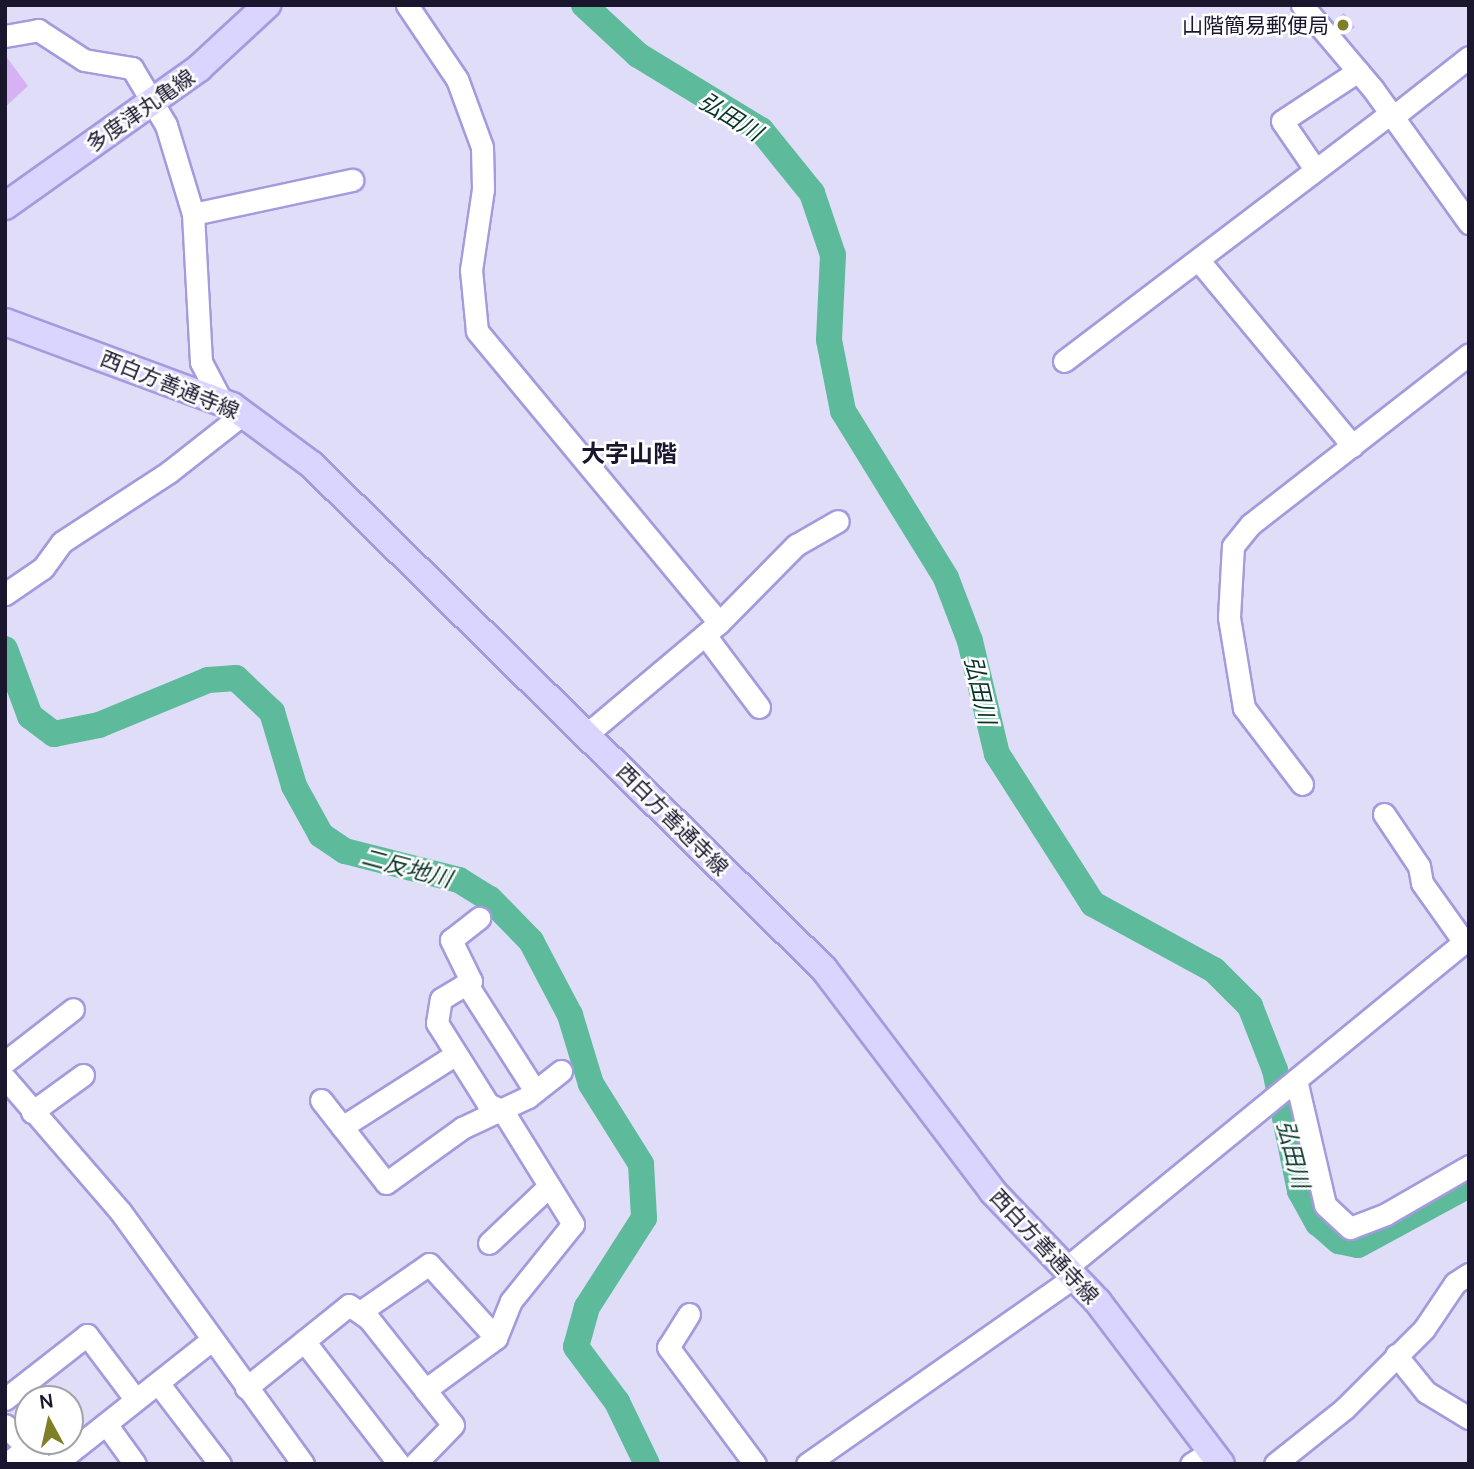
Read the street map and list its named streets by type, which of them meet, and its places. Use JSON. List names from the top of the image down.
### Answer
{
  "streets": {
    "main road": ["多度津丸亀線", "西白方善通寺線"]
  },
  "districts": ["大字山階"],
  "water": ["弘田川", "二反地川"],
  "places": ["山階簡易郵便局"],
  "north": "top"
}
